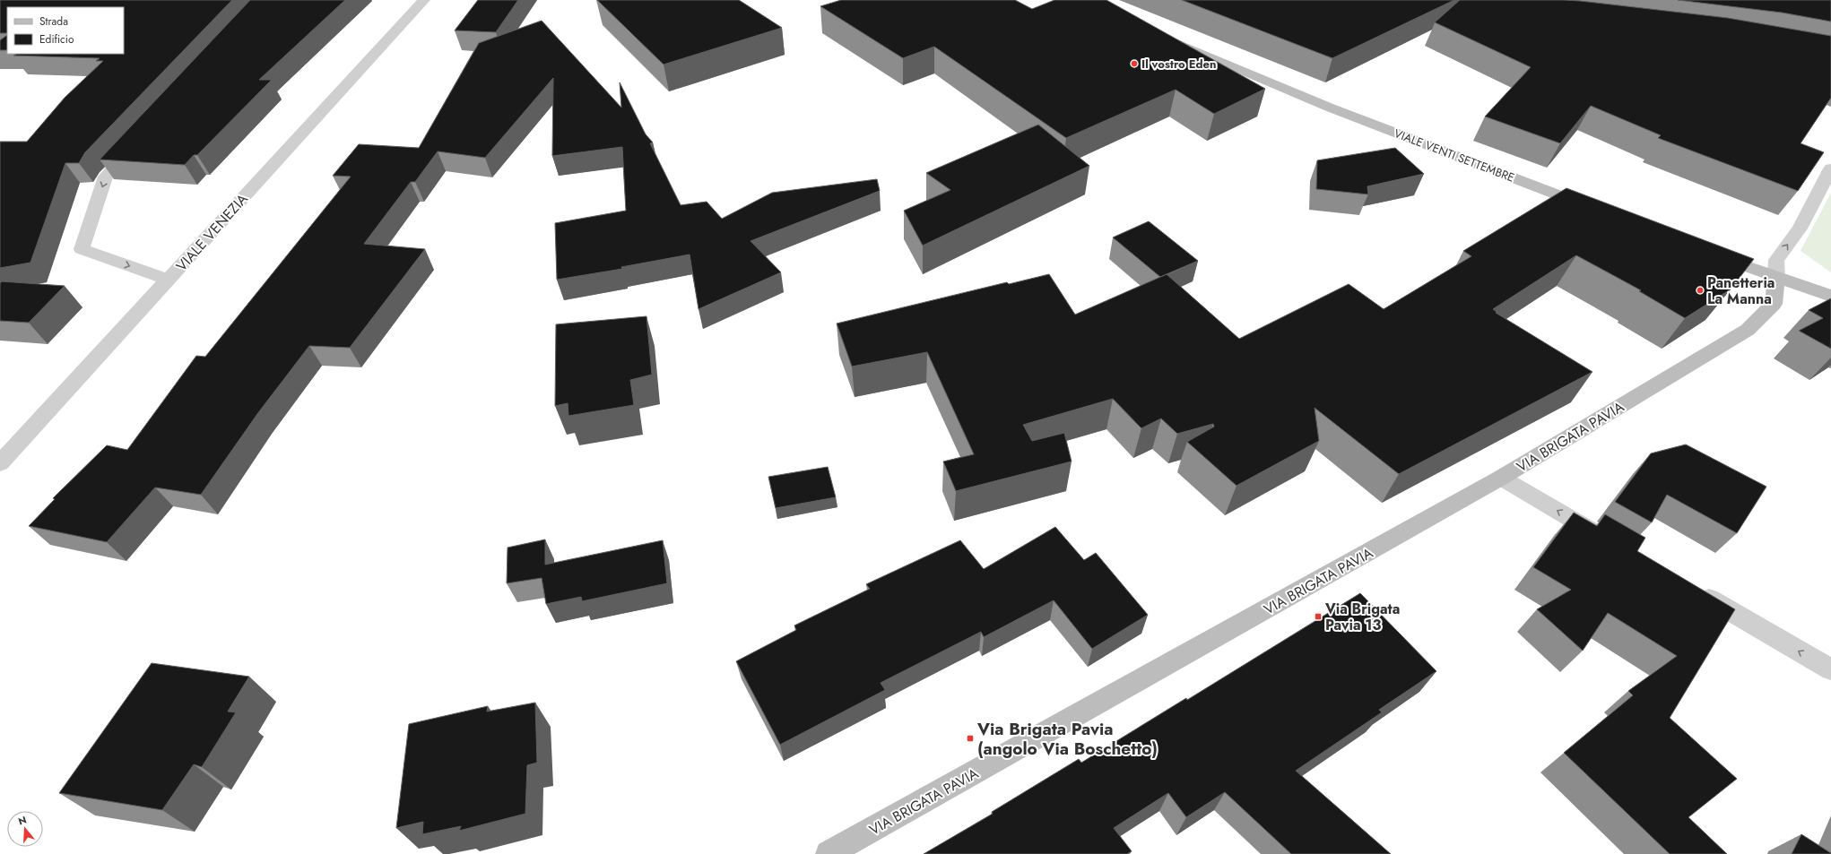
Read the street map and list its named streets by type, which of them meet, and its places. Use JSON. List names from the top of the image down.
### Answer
{
  "streets": {
    "street": ["VIALE VENTI SETTEMBRE", "VIALE VENEZIA", "VIA BRIGATA PAVIA"]
  },
  "places": {
    "other": ["Il vostro Eden", "Panetteria La Manna"],
    "transit": ["Via Brigata Pavia 13", "Via Brigata Pavia (angolo Via Boschetto)"]
  },
  "legend": ["Strada", "Edificio"],
  "north": "top"
}
